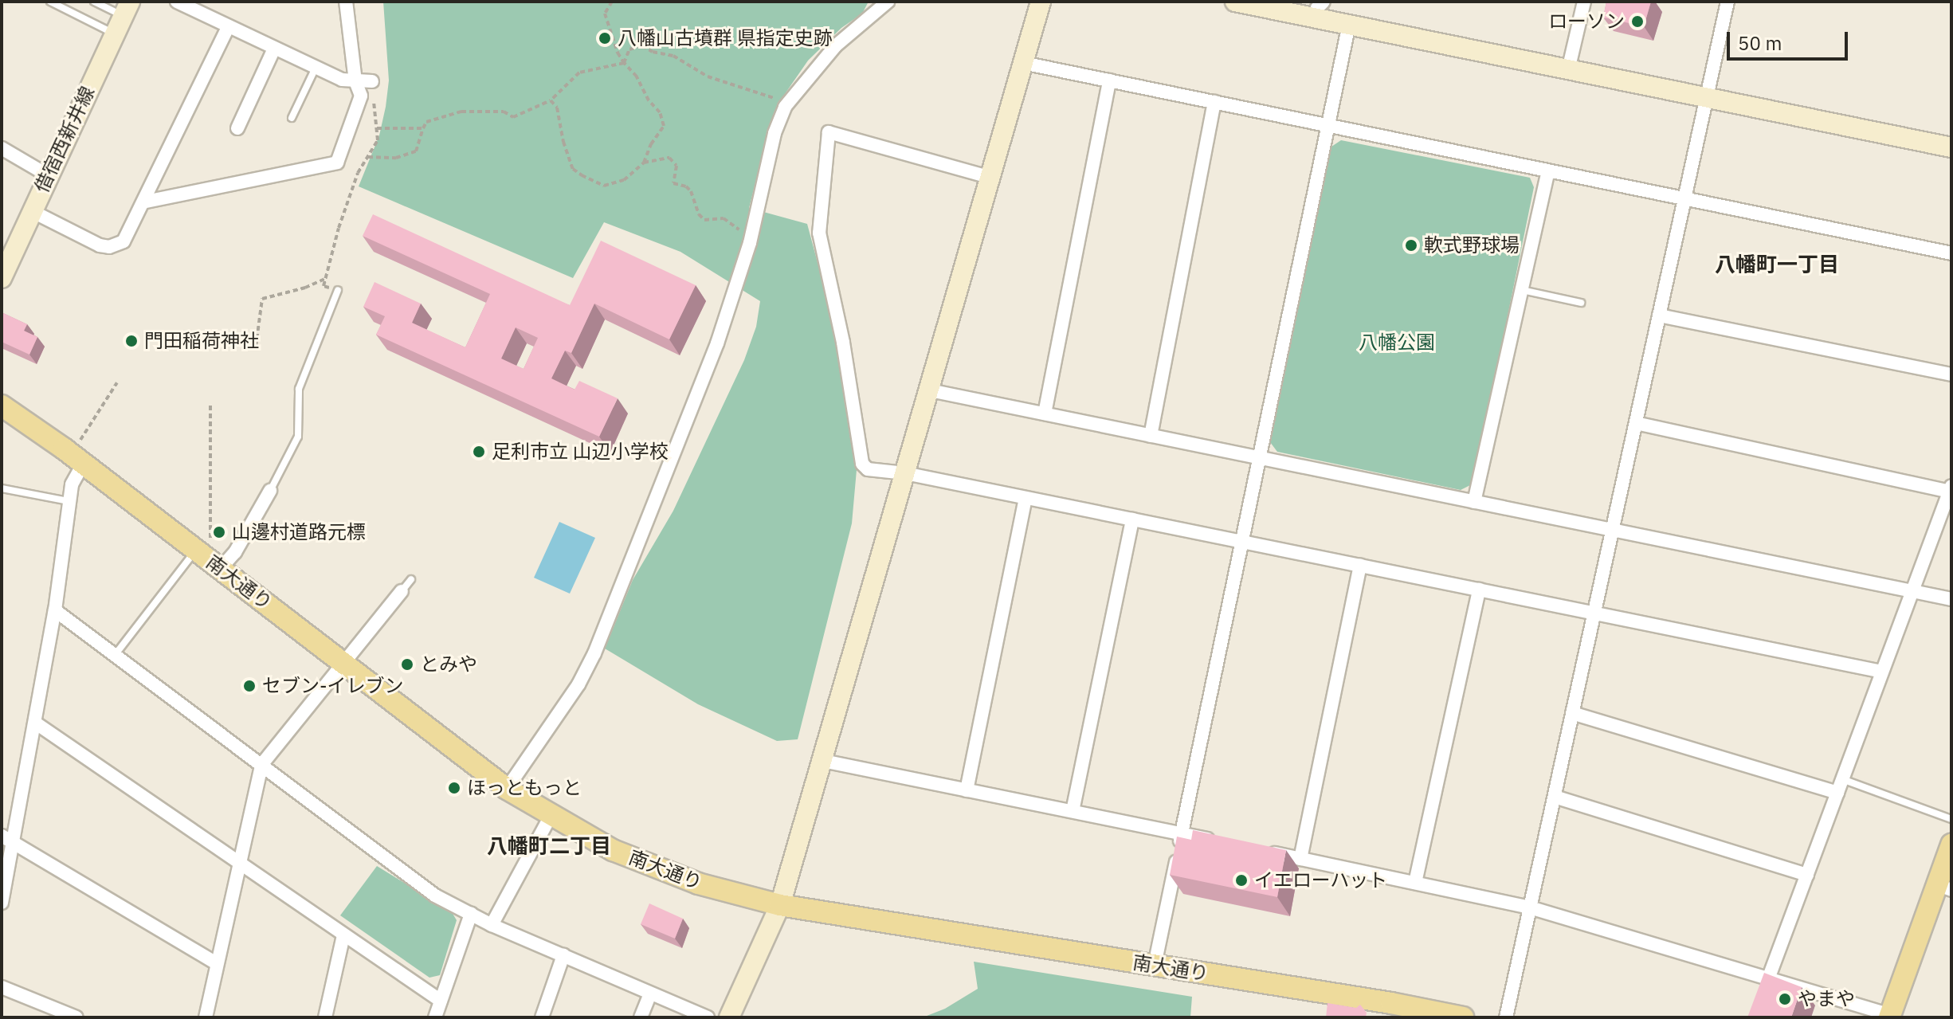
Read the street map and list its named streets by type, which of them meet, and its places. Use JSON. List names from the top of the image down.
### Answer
{
  "streets": {
    "main road": ["南大通り"],
    "street": ["借宿西新井線"]
  },
  "districts": ["八幡町一丁目", "八幡町二丁目"],
  "parks": ["八幡公園"],
  "places": [
    "ローソン",
    "八幡山古墳群 県指定史跡",
    "軟式野球場",
    "門田稲荷神社",
    "足利市立 山辺小学校",
    "山邊村道路元標",
    "とみや",
    "セブン-イレブン",
    "ほっともっと",
    "イエローハット",
    "やまや"
  ],
  "scale_bar": "50 m"
}
